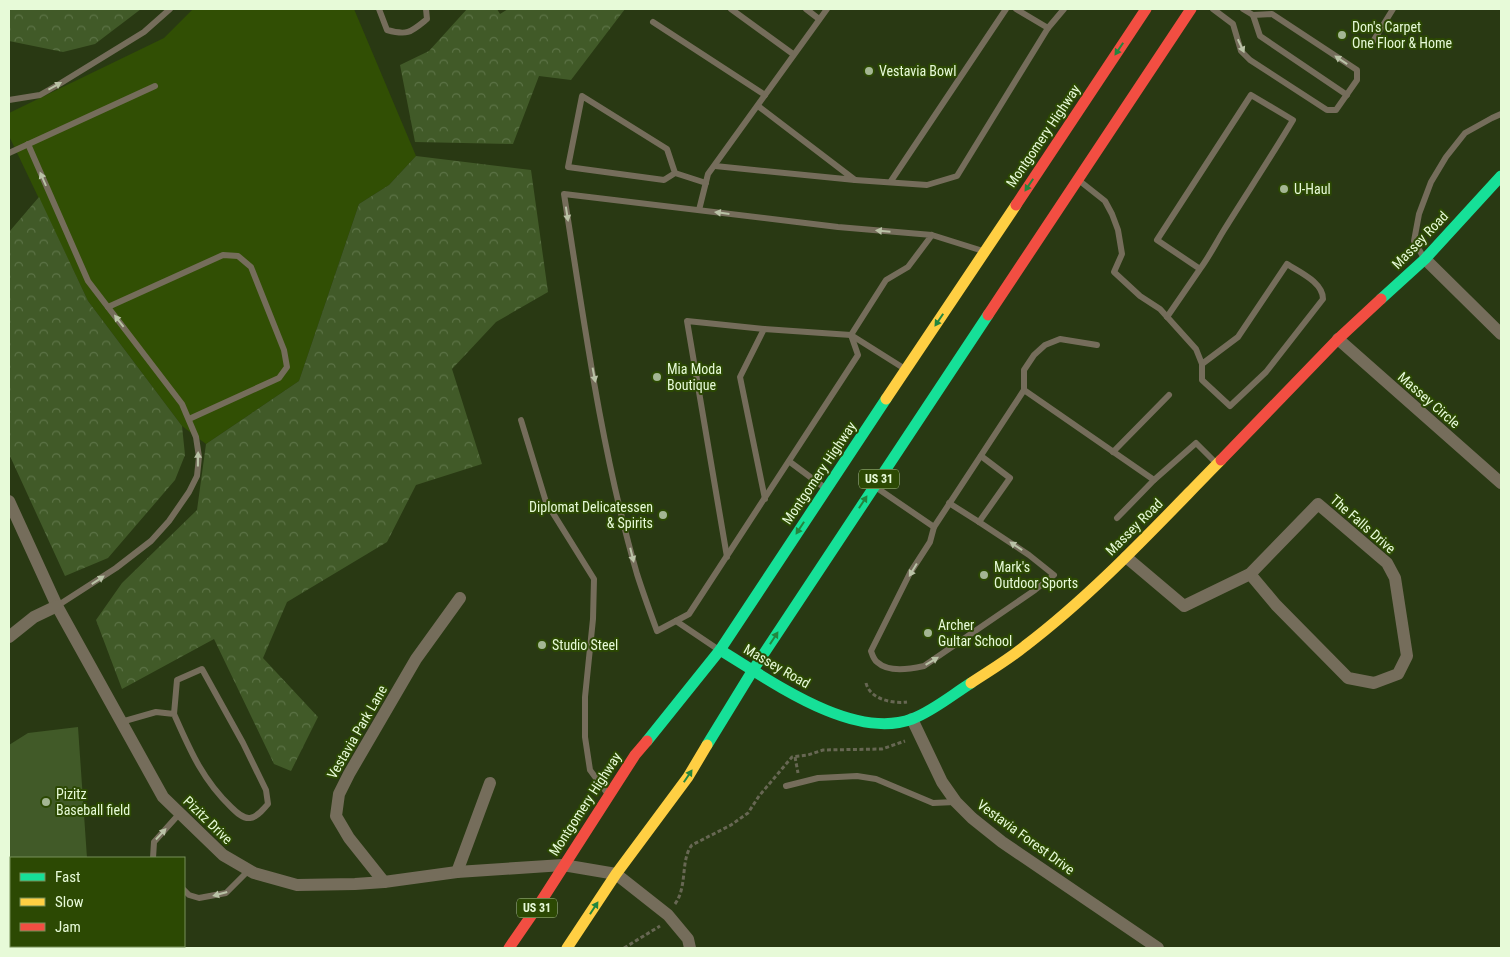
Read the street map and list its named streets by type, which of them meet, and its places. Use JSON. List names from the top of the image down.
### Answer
{
  "streets": {
    "main road": ["Montgomery Highway", "Massey Road", "US 31"],
    "street": [
      "Massey Circle",
      "The Falls Drive",
      "Vestavia Park Lane",
      "Pizitz Drive",
      "Vestavia Forest Drive"
    ]
  },
  "crossings": [
    ["Montgomery Highway", "Massey Road"],
    ["Montgomery Highway", "Pizitz Drive"],
    ["Massey Road", "Massey Circle"],
    ["Massey Road", "US 31"],
    ["Massey Road", "The Falls Drive"],
    ["Massey Road", "Vestavia Forest Drive"],
    ["US 31", "Pizitz Drive"],
    ["Vestavia Park Lane", "Pizitz Drive"]
  ],
  "places": [
    "Don's Carpet One Floor & Home",
    "Vestavia Bowl",
    "U-Haul",
    "Mia Moda Boutique",
    "Diplomat Delicatessen & Spirits",
    "Mark's Outdoor Sports",
    "Archer Gultar School",
    "Studio Steel",
    "Pizitz Baseball field"
  ],
  "legend": ["Fast", "Slow", "Jam"]
}
